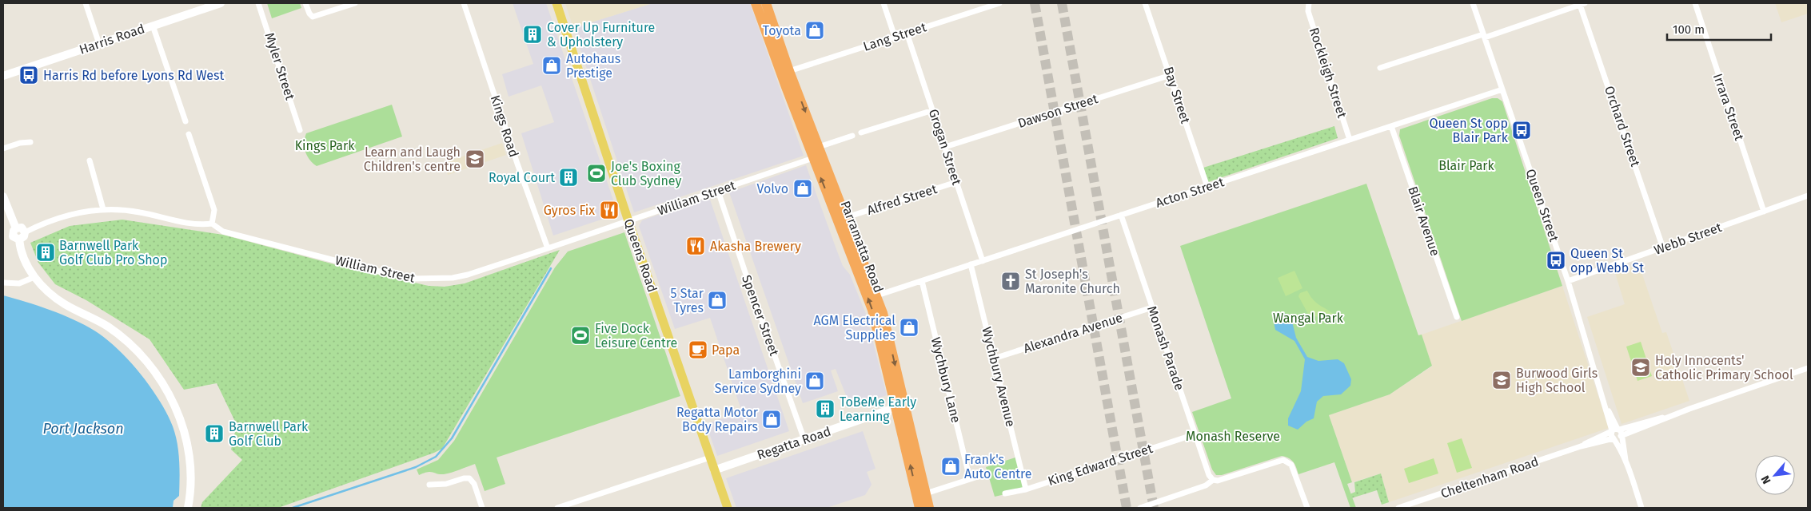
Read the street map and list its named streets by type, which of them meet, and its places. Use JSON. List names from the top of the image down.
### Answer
{
  "streets": {
    "highway": ["Parramatta Road"],
    "main road": ["Harris Road", "Queens Road", "Regatta Road"],
    "street": [
      "Lang Street",
      "Myler Street",
      "Rockleigh Street",
      "Bay Street",
      "Irrara Street",
      "Dawson Street",
      "Kings Road",
      "Orchard Street",
      "Grogan Street",
      "Acton Street",
      "William Street",
      "Alfred Street",
      "Queen Street",
      "Blair Avenue",
      "Webb Street",
      "Spencer Street",
      "Alexandra Avenue",
      "Monash Parade",
      "Wychbury Avenue",
      "Wychbury Lane",
      "King Edward Street",
      "Cheltenham Road"
    ]
  },
  "crossings": [
    ["Lang Street", "Grogan Street"],
    ["Lang Street", "Parramatta Road"],
    ["Rockleigh Street", "Acton Street"],
    ["Bay Street", "Dawson Street"],
    ["Bay Street", "Acton Street"],
    ["Irrara Street", "Webb Street"],
    ["Dawson Street", "Grogan Street"],
    ["Kings Road", "William Street"],
    ["Orchard Street", "Webb Street"],
    ["Grogan Street", "Acton Street"],
    ["Grogan Street", "Alfred Street"],
    ["Acton Street", "Queen Street"],
    ["Acton Street", "Blair Avenue"],
    ["Acton Street", "Parramatta Road"],
    ["Acton Street", "Monash Parade"],
    ["Acton Street", "Wychbury Avenue"],
    ["Acton Street", "Wychbury Lane"],
    ["William Street", "Parramatta Road"],
    ["William Street", "Queens Road"],
    ["William Street", "Spencer Street"],
    ["Alfred Street", "Parramatta Road"],
    ["Queen Street", "Webb Street"],
    ["Queen Street", "Cheltenham Road"],
    ["Parramatta Road", "Regatta Road"],
    ["Queens Road", "Regatta Road"],
    ["Spencer Street", "Regatta Road"],
    ["Alexandra Avenue", "Monash Parade"],
    ["Alexandra Avenue", "Wychbury Avenue"],
    ["Monash Parade", "King Edward Street"],
    ["Wychbury Avenue", "King Edward Street"]
  ],
  "water": ["Port Jackson"],
  "parks": [
    "Kings Park",
    "Blair Park",
    "Wangal Park",
    "Monash Reserve"
  ],
  "places": {
    "shop": [
      "Toyota",
      "Autohaus Prestige",
      "Volvo",
      "5 Star Tyres",
      "AGM Electrical Supplies",
      "Lamborghini Service Sydney",
      "Regatta Motor Body Repairs",
      "Frank's Auto Centre"
    ],
    "building": [
      "Cover Up Furniture & Upholstery",
      "Royal Court",
      "Barnwell Park Golf Club Pro Shop",
      "ToBeMe Early Learning",
      "Barnwell Park Golf Club"
    ],
    "bus stop": ["Harris Rd before Lyons Rd West", "Queen St opp Blair Park", "Queen St opp Webb St"],
    "school or university": ["Learn and Laugh Children's centre", "Holy Innocents' Catholic Primary School", "Burwood Girls High School"],
    "sports": ["Joe's Boxing Club Sydney", "Five Dock Leisure Centre"],
    "restaurant": ["Gyros Fix", "Akasha Brewery"],
    "church": ["St Joseph's Maronite Church"],
    "cafe": ["Papa"]
  },
  "scale_bar": "100 m",
  "north": "bottom left"
}
